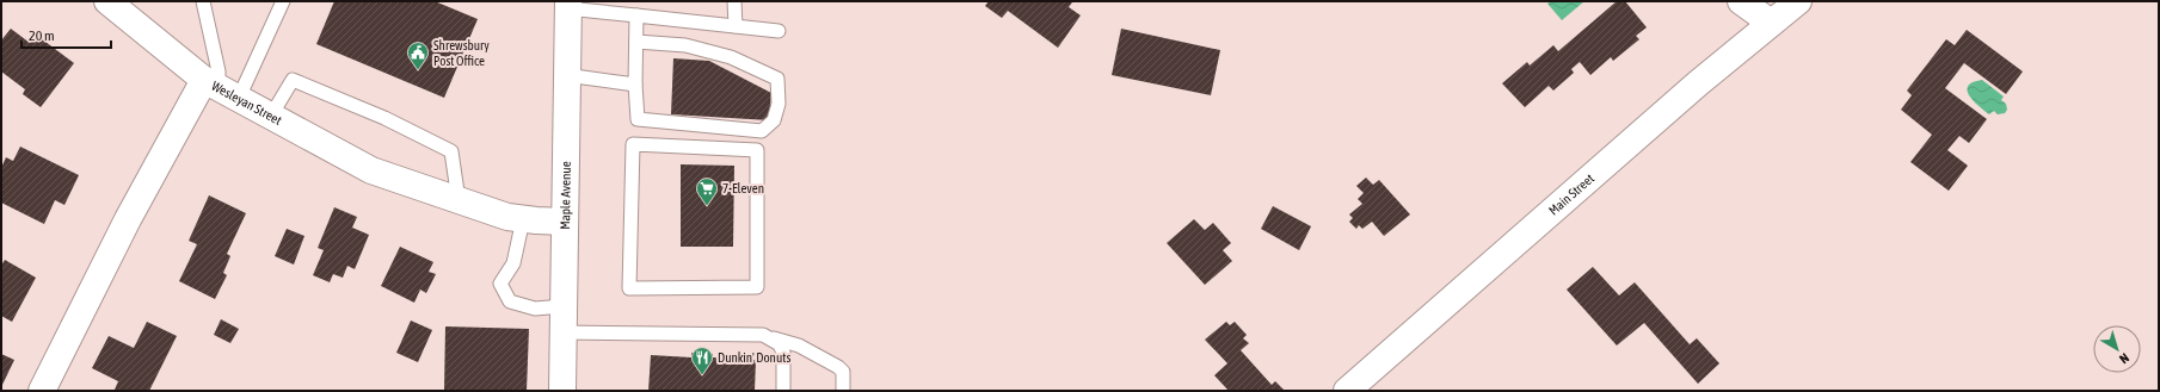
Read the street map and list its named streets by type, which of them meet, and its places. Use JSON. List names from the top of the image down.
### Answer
{
  "streets": {
    "main road": ["Wesleyan Street", "Main Street", "Maple Avenue"]
  },
  "crossings": [
    ["Wesleyan Street", "Maple Avenue"]
  ],
  "places": {
    "public building": ["Shrewsbury Post Office"],
    "supermarket": ["7-Eleven"],
    "restaurant": ["Dunkin' Donuts"]
  },
  "scale_bar": "20 m",
  "north": "bottom right"
}
